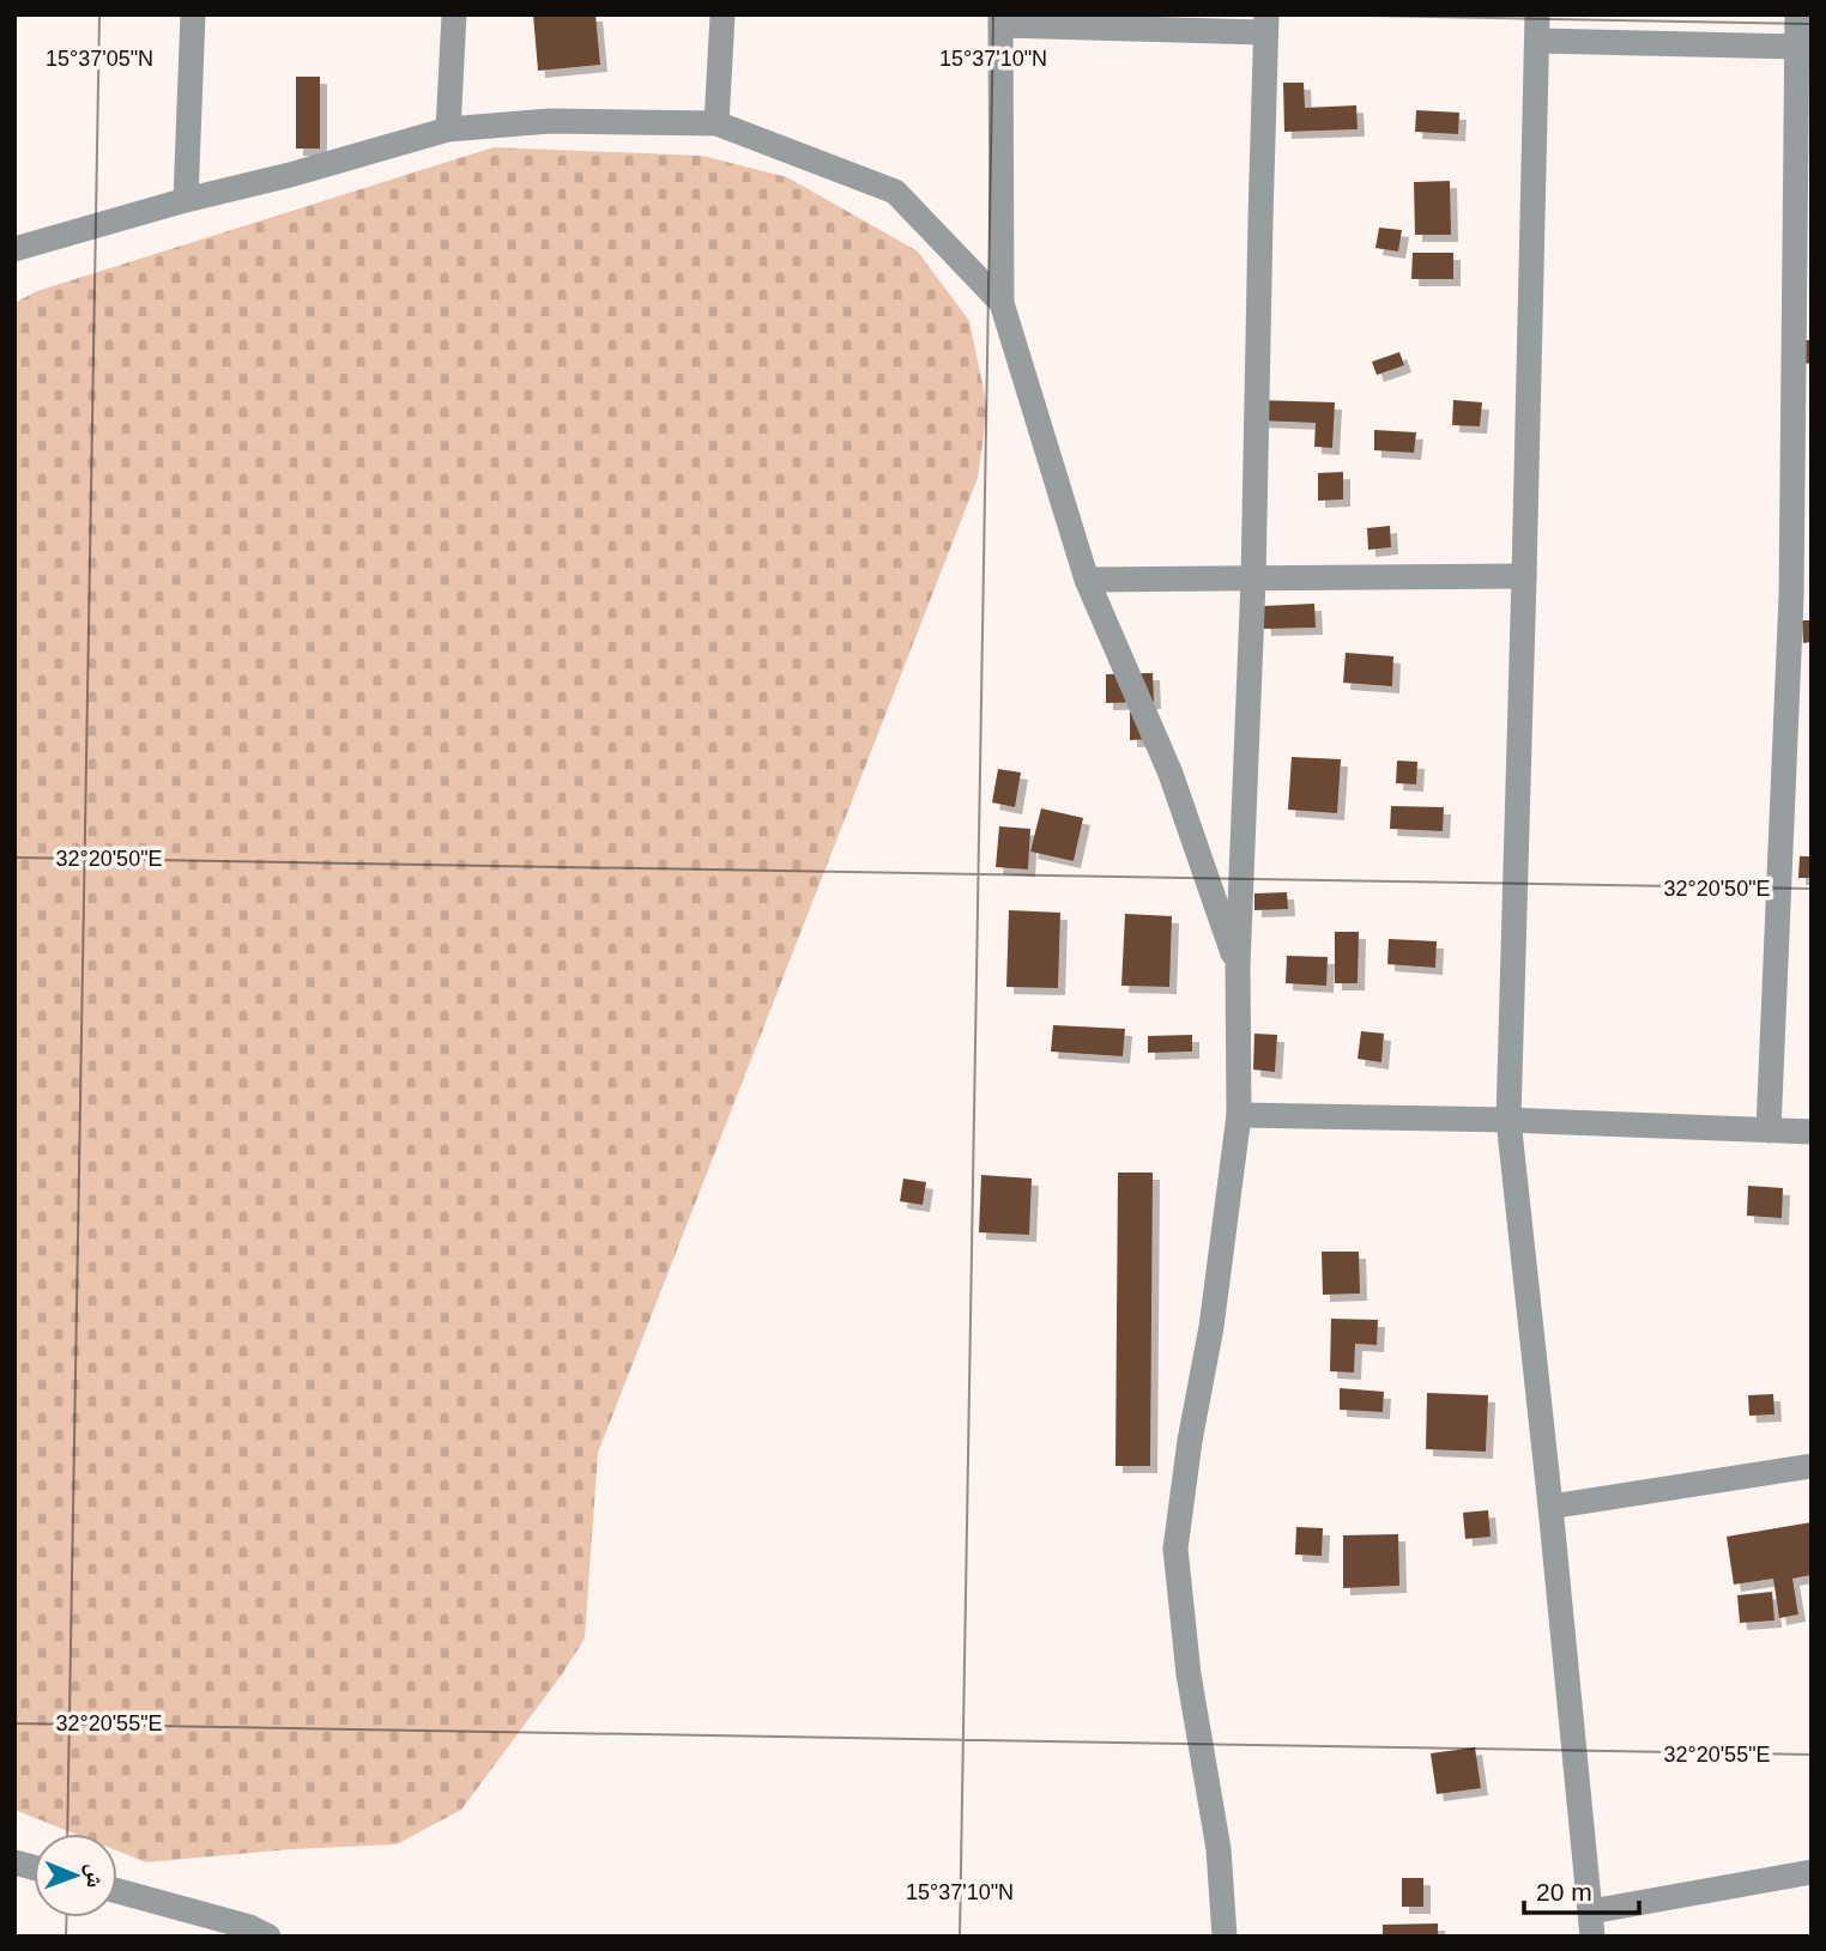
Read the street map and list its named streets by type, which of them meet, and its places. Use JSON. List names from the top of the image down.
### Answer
{
  "scale_bar": "20 m",
  "north": "right",
  "coordinates": [
    "15°37'05\"N",
    "15°37'10\"N",
    "32°20'50\"E",
    "32°20'55\"E"
  ]
}
